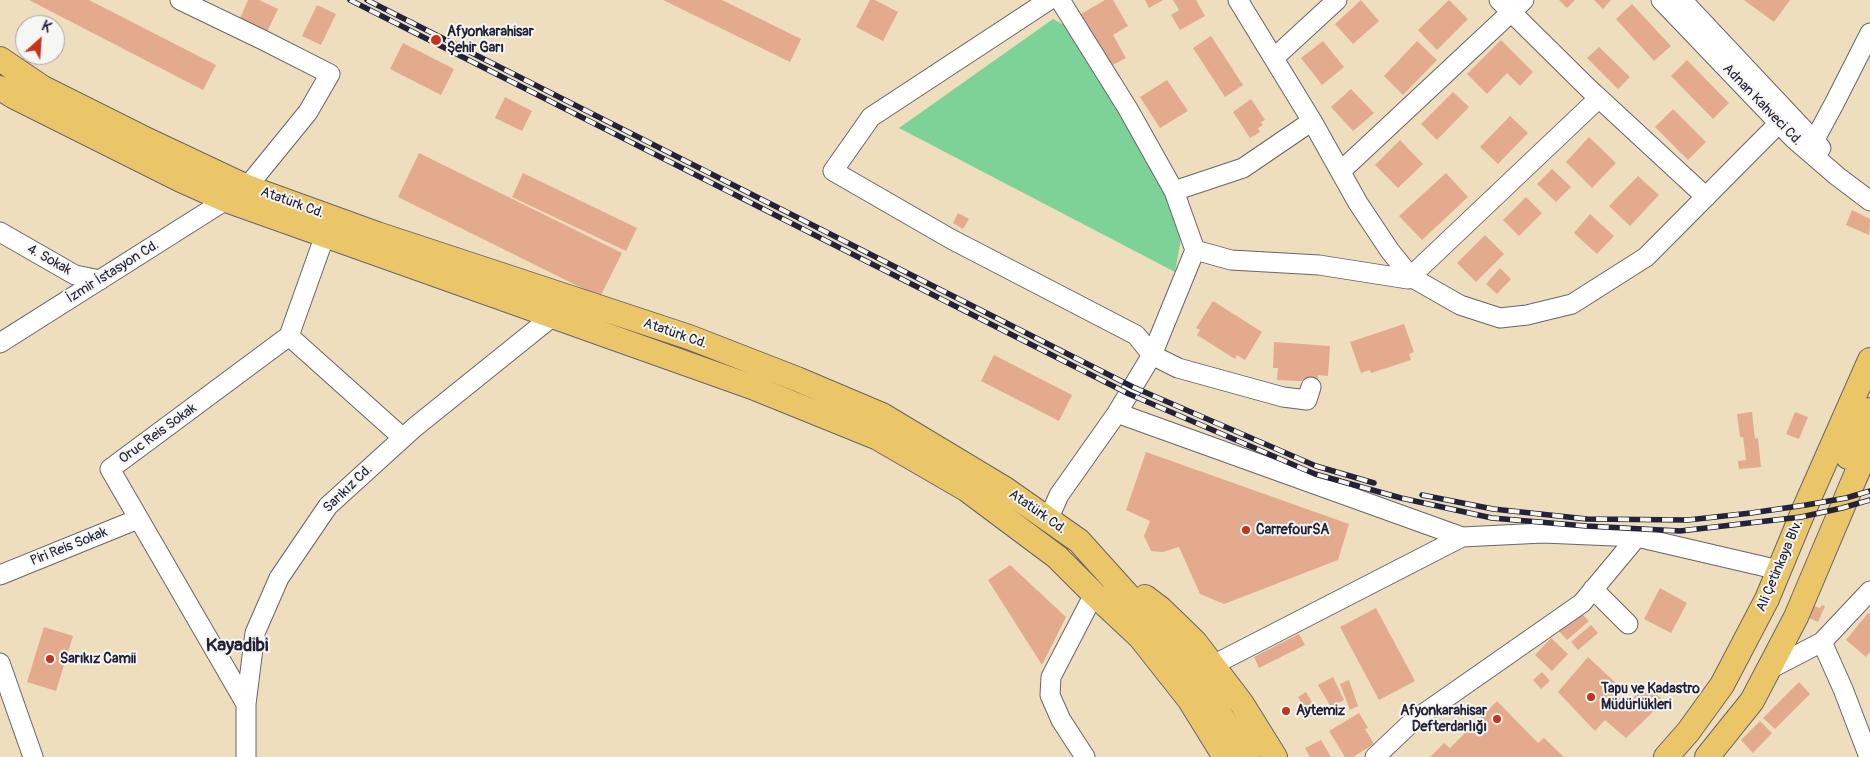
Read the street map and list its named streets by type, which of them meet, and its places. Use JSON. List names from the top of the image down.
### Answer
{
  "streets": {
    "main road": ["Atatürk Cd.", "Ali Çetinkaya Blv."],
    "street": [
      "Adnan Kahveci Cd.",
      "4. Sokak",
      "İzmir İstasyon Cd.",
      "Oruc Reis Sokak",
      "Sarıkız Cd.",
      "Piri Reis Sokak"
    ]
  },
  "crossings": [
    ["Atatürk Cd.", "İzmir İstasyon Cd."],
    ["Atatürk Cd.", "Sarıkız Cd."],
    ["4. Sokak", "İzmir İstasyon Cd."],
    ["Oruc Reis Sokak", "Sarıkız Cd."],
    ["Oruc Reis Sokak", "Piri Reis Sokak"]
  ],
  "districts": ["Kayadibi"],
  "places": [
    "Afyonkarahisar Şehir Garı",
    "CarrefourSA",
    "Sarıkız Camii",
    "Tapu ve Kadastro Müdürlükleri",
    "Aytemiz",
    "Afyonkarahisar Defterdarlığı"
  ],
  "north": "top right"
}
